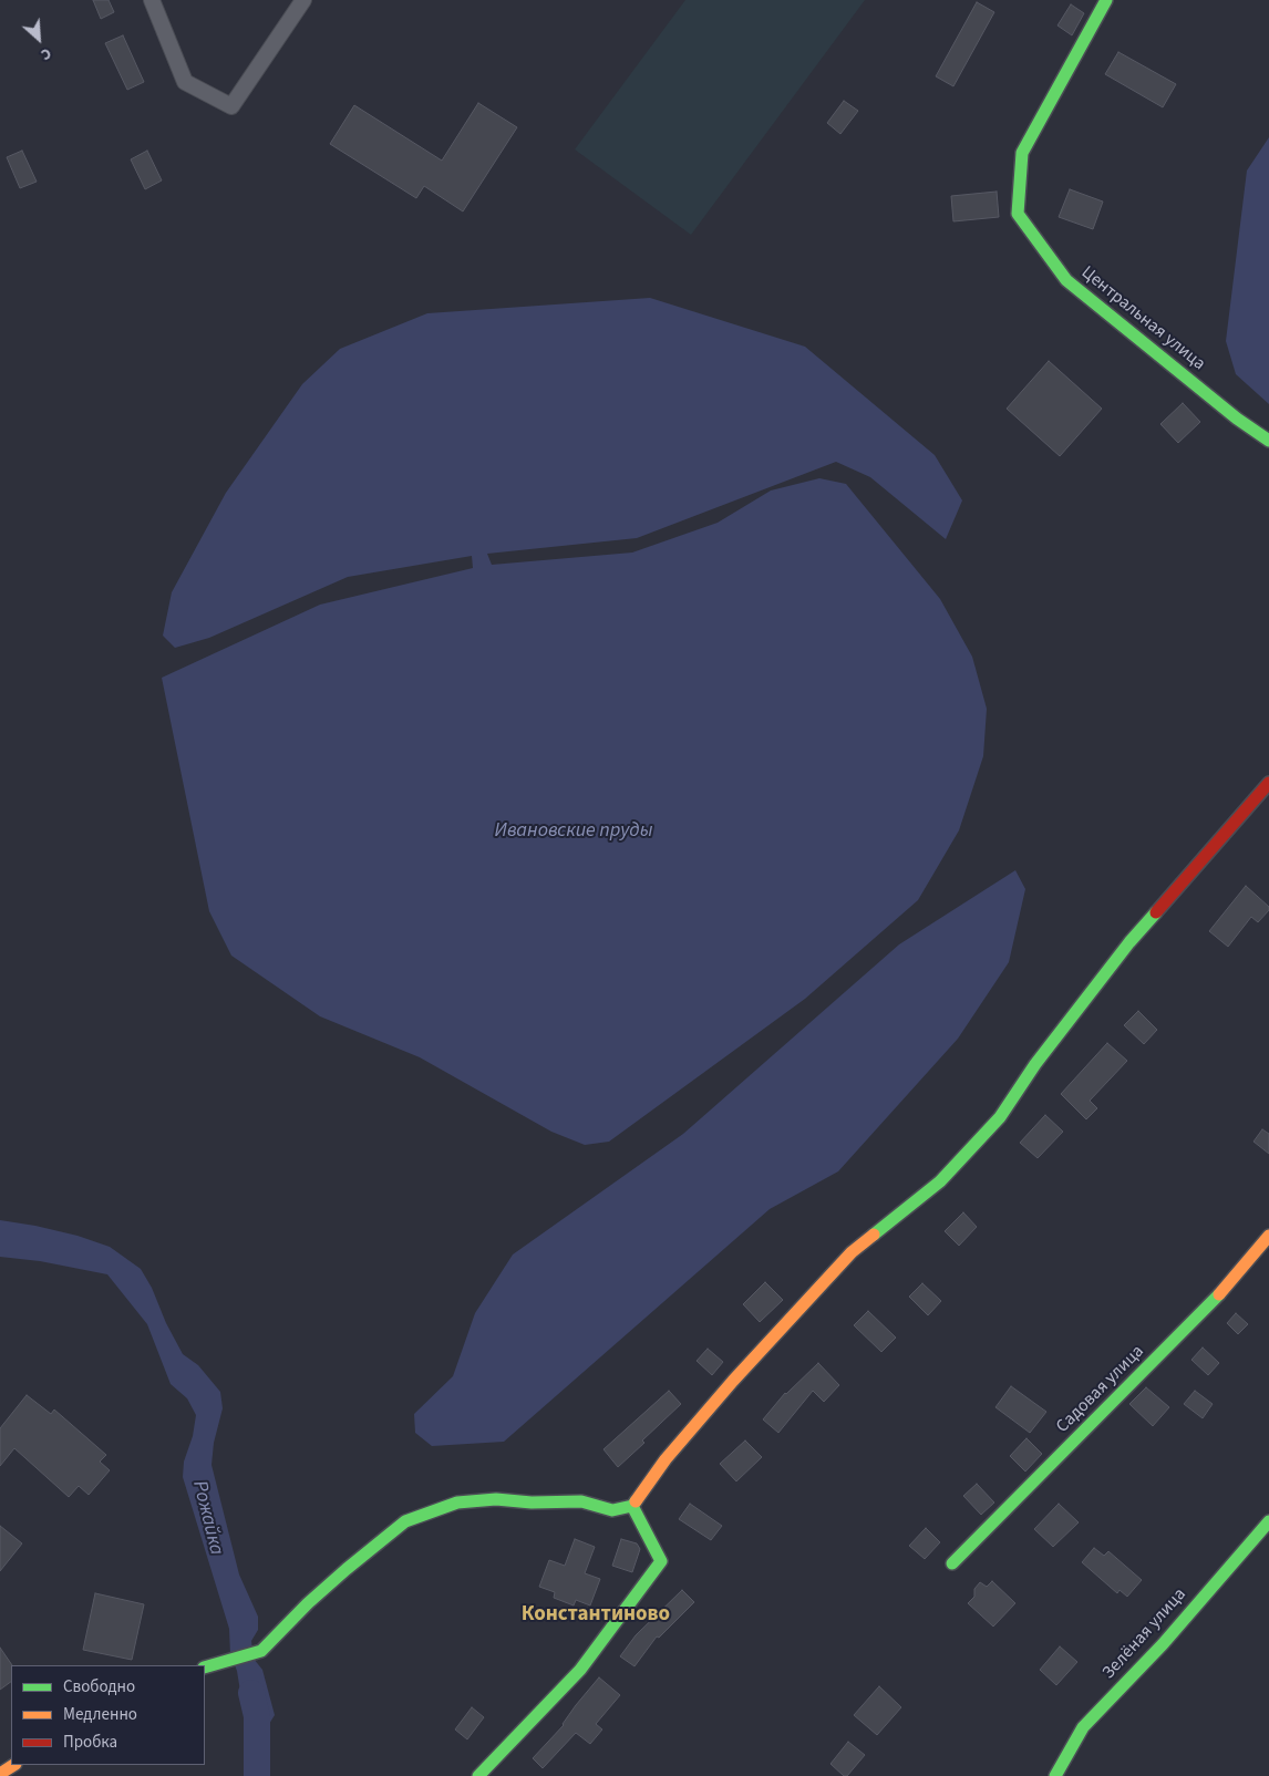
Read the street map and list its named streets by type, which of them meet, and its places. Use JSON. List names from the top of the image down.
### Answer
{
  "streets": {
    "street": ["Центральная улица", "Садовая улица", "Зелёная улица"]
  },
  "districts": ["Константиново"],
  "water": ["Ивановские пруды", "Рожайка"],
  "legend": ["Свободно", "Медленно", "Пробка"],
  "north": "bottom right"
}
